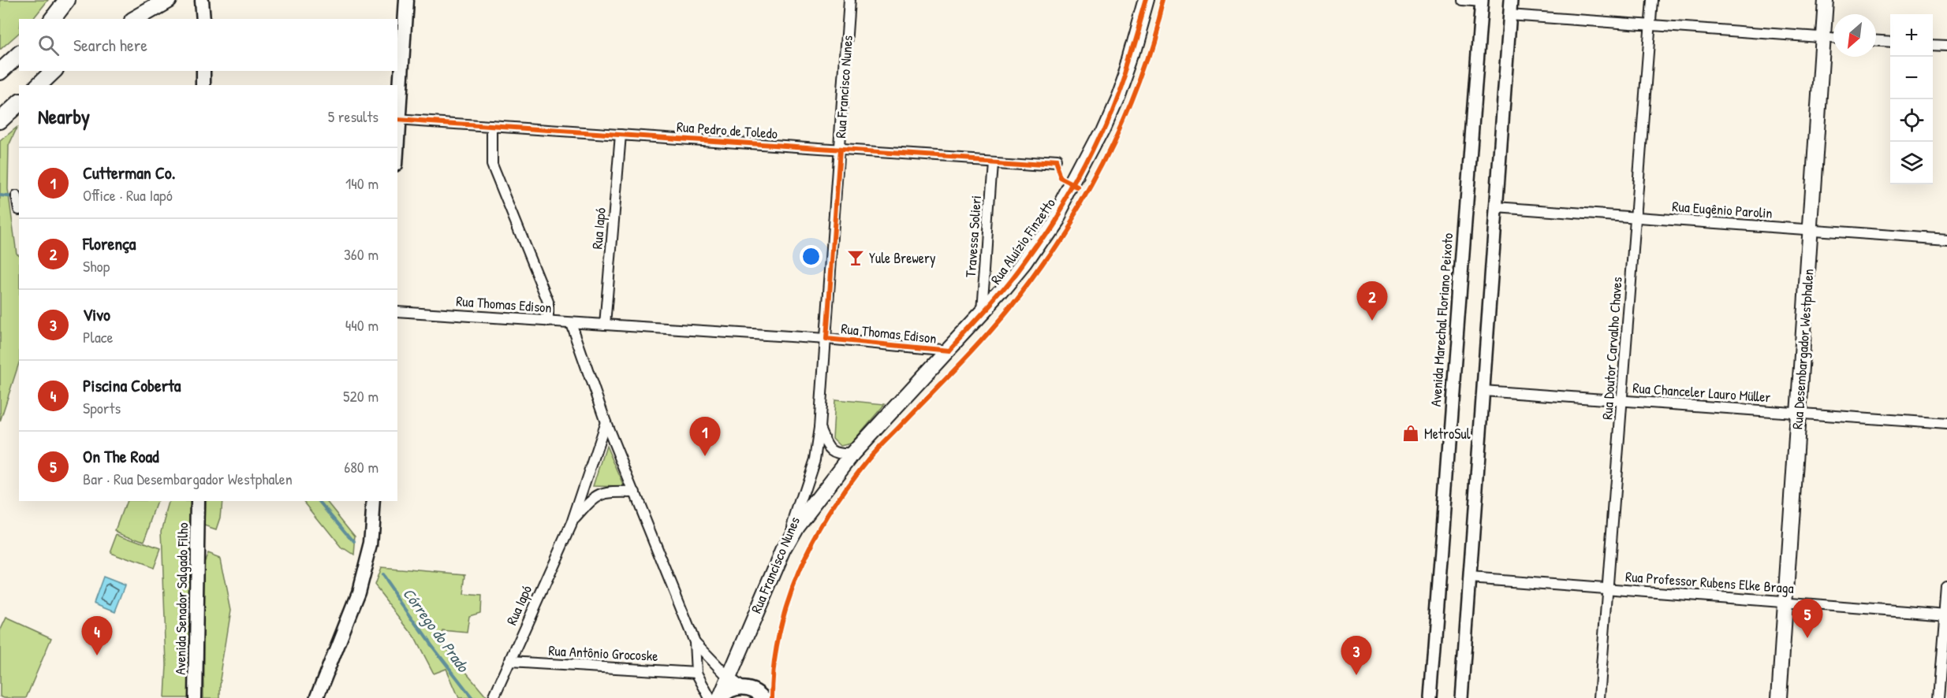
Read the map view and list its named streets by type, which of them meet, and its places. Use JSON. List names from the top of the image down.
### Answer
{
  "streets": {
    "main road": [
      "Rua Francisco Nunes",
      "Rua Aluízio Finzetto",
      "Rua Desembargador Westphalen",
      "Avenida Senador Salgado Filho"
    ],
    "street": [
      "Rua Pedro de Toledo",
      "Rua Eugênio Parolin",
      "Rua Iapó",
      "Travessa Solieri",
      "Rua Thomas Edison",
      "Avenida Marechal Floriano Peixoto",
      "Rua Doutor Carvalho Chaves",
      "Rua Chanceler Lauro Müller",
      "Rua Professor Rubens Elke Braga",
      "Rua Antônio Grocoske"
    ]
  },
  "crossings": [
    ["Rua Francisco Nunes", "Rua Pedro de Toledo"],
    ["Rua Francisco Nunes", "Rua Aluízio Finzetto"],
    ["Rua Francisco Nunes", "Rua Thomas Edison"],
    ["Rua Pedro de Toledo", "Rua Iapó"],
    ["Rua Pedro de Toledo", "Travessa Solieri"],
    ["Rua Eugênio Parolin", "Rua Doutor Carvalho Chaves"],
    ["Rua Eugênio Parolin", "Rua Desembargador Westphalen"],
    ["Rua Iapó", "Rua Thomas Edison"],
    ["Rua Iapó", "Rua Antônio Grocoske"],
    ["Travessa Solieri", "Rua Aluízio Finzetto"],
    ["Rua Aluízio Finzetto", "Rua Thomas Edison"],
    ["Rua Doutor Carvalho Chaves", "Rua Chanceler Lauro Müller"],
    ["Rua Doutor Carvalho Chaves", "Rua Professor Rubens Elke Braga"],
    ["Rua Desembargador Westphalen", "Rua Chanceler Lauro Müller"],
    ["Rua Desembargador Westphalen", "Rua Professor Rubens Elke Braga"]
  ],
  "water": ["Córrego do Prado"],
  "places": {
    "bar": ["Yule Brewery"],
    "shop": ["MetroSul"]
  },
  "north": "bottom left",
  "page": {
    "map_buttons": ["+", "−"],
    "search": "Search here",
    "heading": ["Nearby", "5 results"],
    "list": [
      {
        "mark": "1",
        "name": "Cutterman Co.",
        "note": "Office · Rua Iapó",
        "value": "140 m"
      },
      {
        "mark": "2",
        "name": "Florença",
        "note": "Shop",
        "value": "360 m"
      },
      {
        "mark": "3",
        "name": "Vivo",
        "note": "Place",
        "value": "440 m"
      },
      {
        "mark": "4",
        "name": "Piscina Coberta",
        "note": "Sports",
        "value": "520 m"
      },
      {
        "mark": "5",
        "name": "On The Road",
        "note": "Bar · Rua Desembargador Westphalen",
        "value": "680 m"
      }
    ],
    "pins": [
      "2",
      "1",
      "5",
      "4",
      "3"
    ]
  }
}
